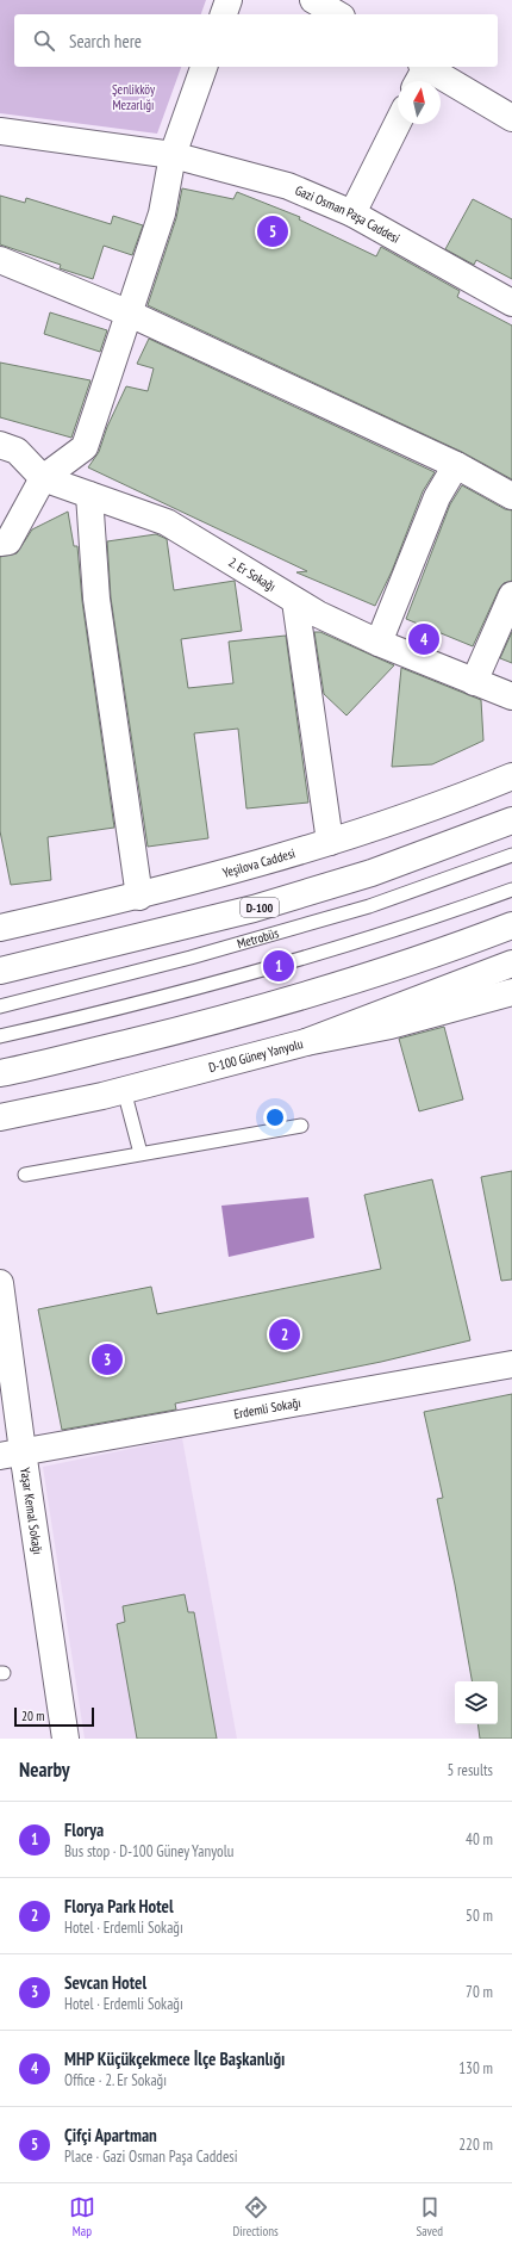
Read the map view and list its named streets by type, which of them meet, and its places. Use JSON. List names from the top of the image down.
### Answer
{
  "streets": {
    "main road": [
      "Gazi Osman Paşa Caddesi",
      "2. Er Sokağı",
      "Yeşilova Caddesi",
      "D-100",
      "D-100 Güney Yanyolu",
      "Erdemli Sokağı",
      "Yaşar Kemal Sokağı"
    ],
    "lane": ["Metrobüs"]
  },
  "crossings": [
    ["Erdemli Sokağı", "Yaşar Kemal Sokağı"]
  ],
  "parks": ["Şenlikköy Mezarlığı"],
  "scale_bar": "20 m",
  "north": "top",
  "page": {
    "search": "Search here",
    "pins": [
      "5",
      "4",
      "1",
      "2",
      "3"
    ],
    "scale": "20 m",
    "heading": ["Nearby", "5 results"],
    "list": [
      {
        "mark": "1",
        "name": "Florya",
        "note": "Bus stop · D-100 Güney Yanyolu",
        "value": "40 m"
      },
      {
        "mark": "2",
        "name": "Florya Park Hotel",
        "note": "Hotel · Erdemli Sokağı",
        "value": "50 m"
      },
      {
        "mark": "3",
        "name": "Sevcan Hotel",
        "note": "Hotel · Erdemli Sokağı",
        "value": "70 m"
      },
      {
        "mark": "4",
        "name": "MHP Küçükçekmece İlçe Başkanlığı",
        "note": "Office · 2. Er Sokağı",
        "value": "130 m"
      },
      {
        "mark": "5",
        "name": "Çifçi Apartman",
        "note": "Place · Gazi Osman Paşa Caddesi",
        "value": "220 m"
      }
    ],
    "nav": ["Map", "Directions", "Saved"]
  }
}
